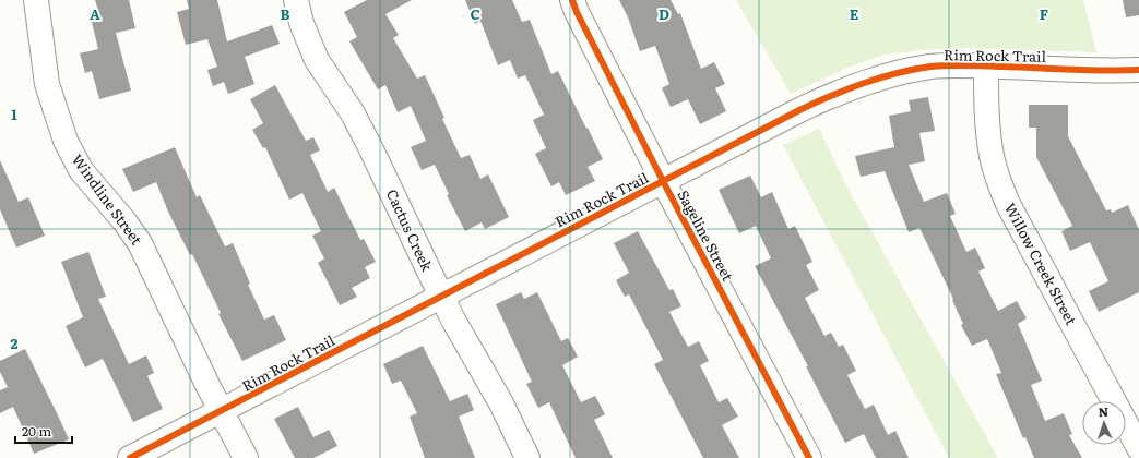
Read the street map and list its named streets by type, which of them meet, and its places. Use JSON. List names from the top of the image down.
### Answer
{
  "streets": {
    "street": [
      "Rim Rock Trail",
      "Windline Street",
      "Cactus Creek",
      "Sageline Street",
      "Willow Creek Street"
    ]
  },
  "crossings": [
    ["Rim Rock Trail", "Windline Street"],
    ["Rim Rock Trail", "Cactus Creek"],
    ["Rim Rock Trail", "Sageline Street"],
    ["Rim Rock Trail", "Willow Creek Street"]
  ],
  "scale_bar": "20 m",
  "north": "top",
  "grid": {
    "columns": [
      "A",
      "B",
      "C",
      "D",
      "E",
      "F"
    ],
    "rows": ["1", "2"]
  }
}
